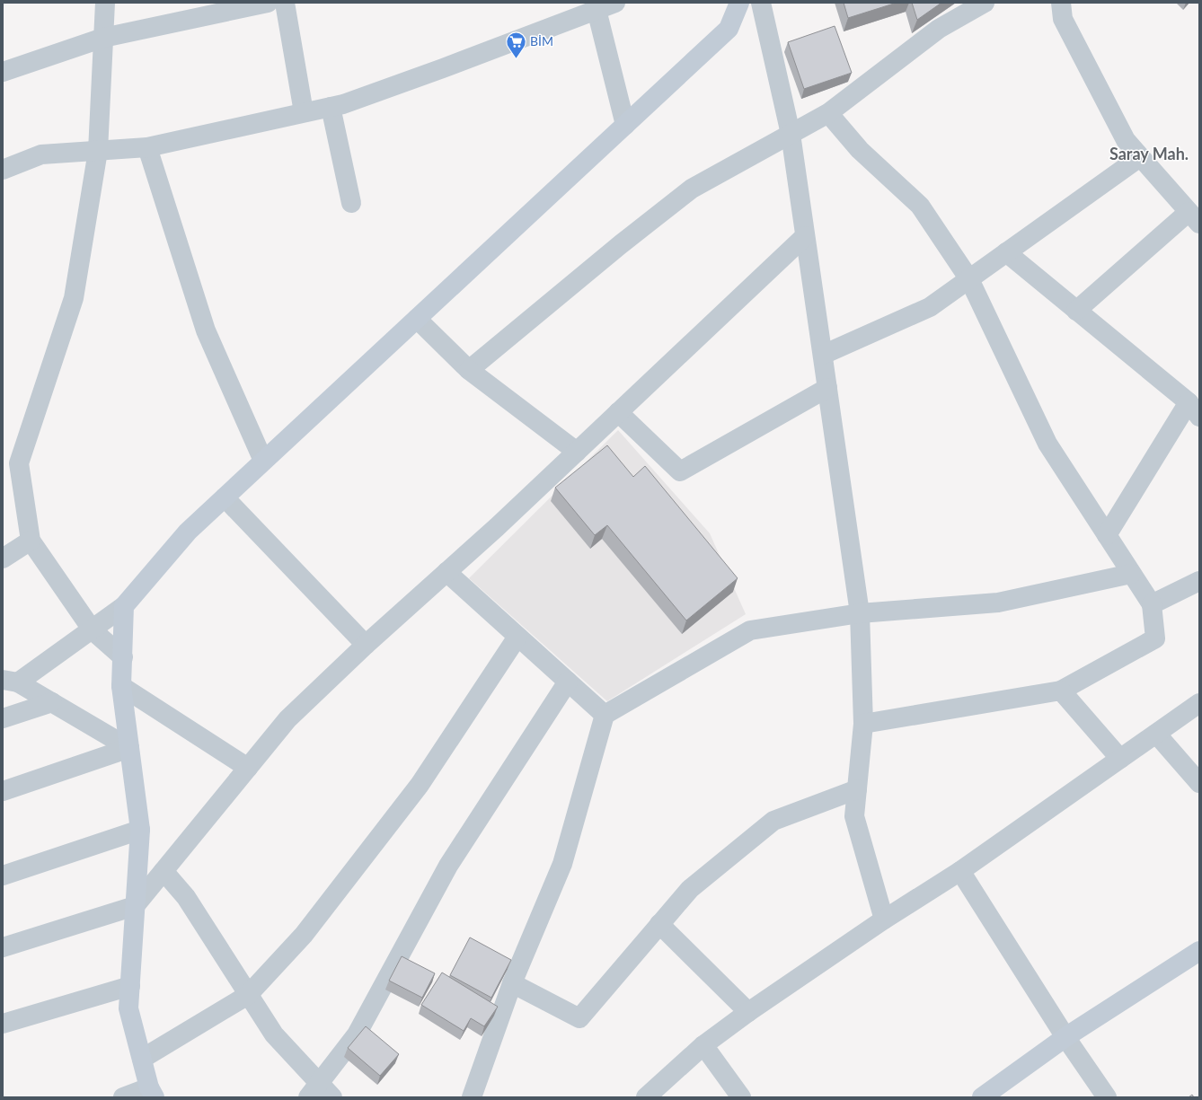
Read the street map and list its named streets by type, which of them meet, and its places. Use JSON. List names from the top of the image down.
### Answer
{
  "districts": ["Saray Mah."],
  "places": {
    "supermarket": ["BİM"]
  }
}
